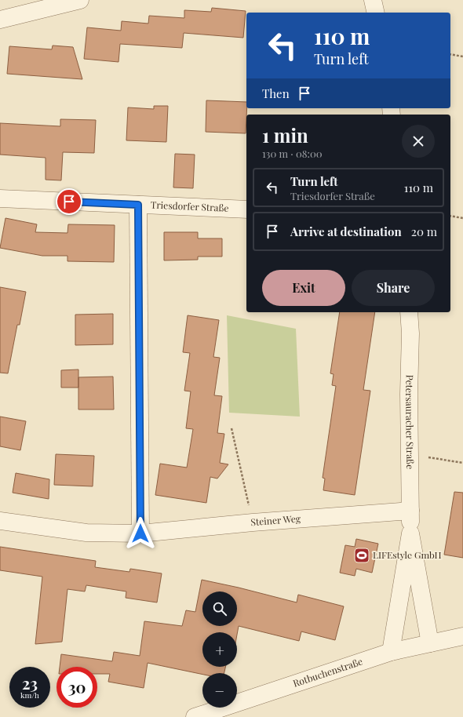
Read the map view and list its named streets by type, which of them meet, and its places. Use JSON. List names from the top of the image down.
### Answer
{
  "streets": {
    "street": [
      "Triesdorfer Straße",
      "Petersauracher Straße",
      "Steiner Weg",
      "Rotbuchenstraße"
    ]
  },
  "crossings": [
    ["Petersauracher Straße", "Steiner Weg"],
    ["Petersauracher Straße", "Rotbuchenstraße"]
  ],
  "places": {
    "sports": ["LIFEstyle GmbH"]
  },
  "page": {
    "turn": ["110 m", "Turn left"],
    "then": "Then",
    "heading": ["1 min", "130 m · 08:00"],
    "list": [
      {
        "name": "Turn left",
        "note": "Triesdorfer Straße",
        "value": "110 m"
      },
      {
        "name": "Arrive at destination",
        "value": "20 m"
      }
    ],
    "buttons": ["Exit", "Share"],
    "map_buttons": ["+", "−"],
    "speed": "23 km/h",
    "limit": "30"
  }
}
